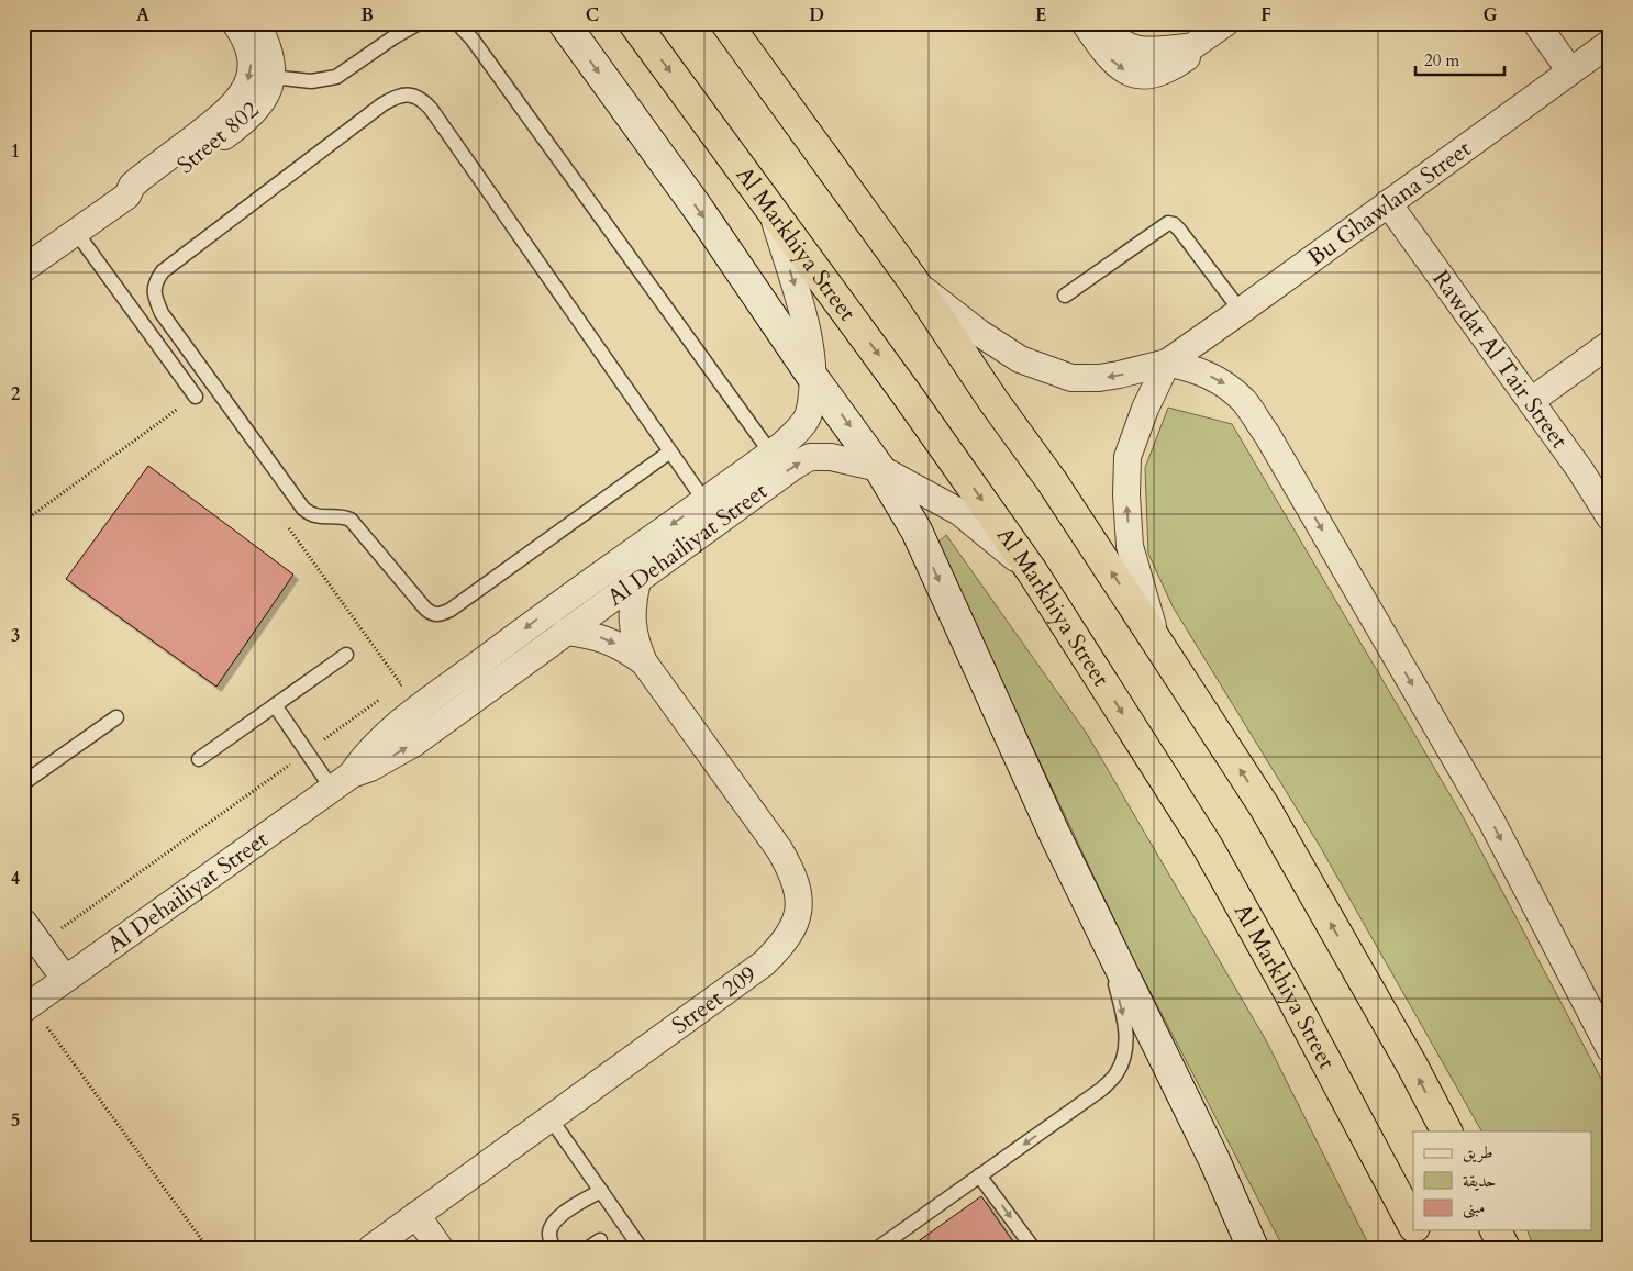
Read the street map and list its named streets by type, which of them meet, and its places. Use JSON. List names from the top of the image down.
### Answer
{
  "streets": {
    "highway": ["Al Markhiya Street"],
    "street": [
      "Street 802",
      "Bu Ghawlana Street",
      "Rawdat Al Tair Street",
      "Al Dehailiyat Street",
      "Street 209"
    ]
  },
  "crossings": [
    ["Bu Ghawlana Street", "Rawdat Al Tair Street"],
    ["Al Markhiya Street", "Al Dehailiyat Street"],
    ["Al Dehailiyat Street", "Street 209"]
  ],
  "legend": ["طريق", "حديقة", "مبنى"],
  "scale_bar": "20 m",
  "grid": {
    "columns": [
      "A",
      "B",
      "C",
      "D",
      "E",
      "F",
      "G"
    ],
    "rows": [
      "1",
      "2",
      "3",
      "4",
      "5"
    ]
  }
}
